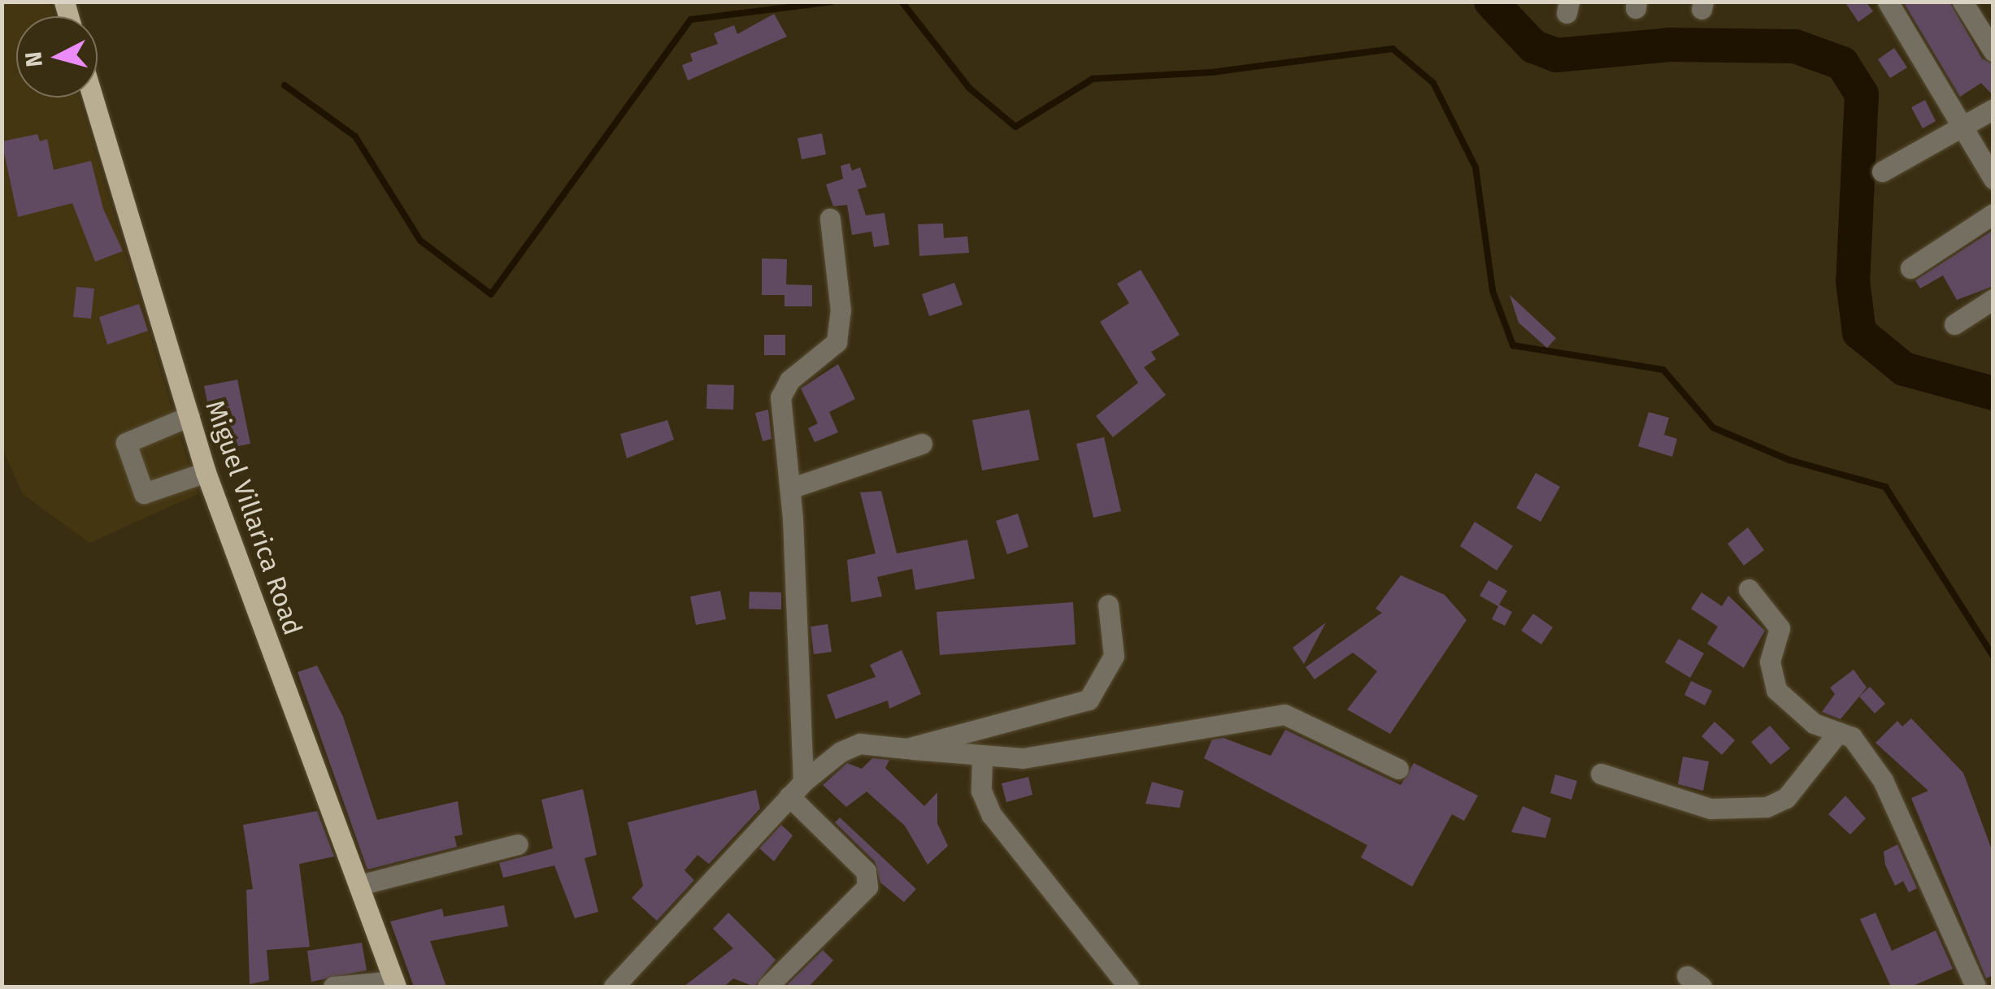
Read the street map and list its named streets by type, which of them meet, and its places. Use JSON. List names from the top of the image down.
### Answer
{
  "streets": {
    "main road": ["Miguel Villarica Road"]
  },
  "north": "left"
}
